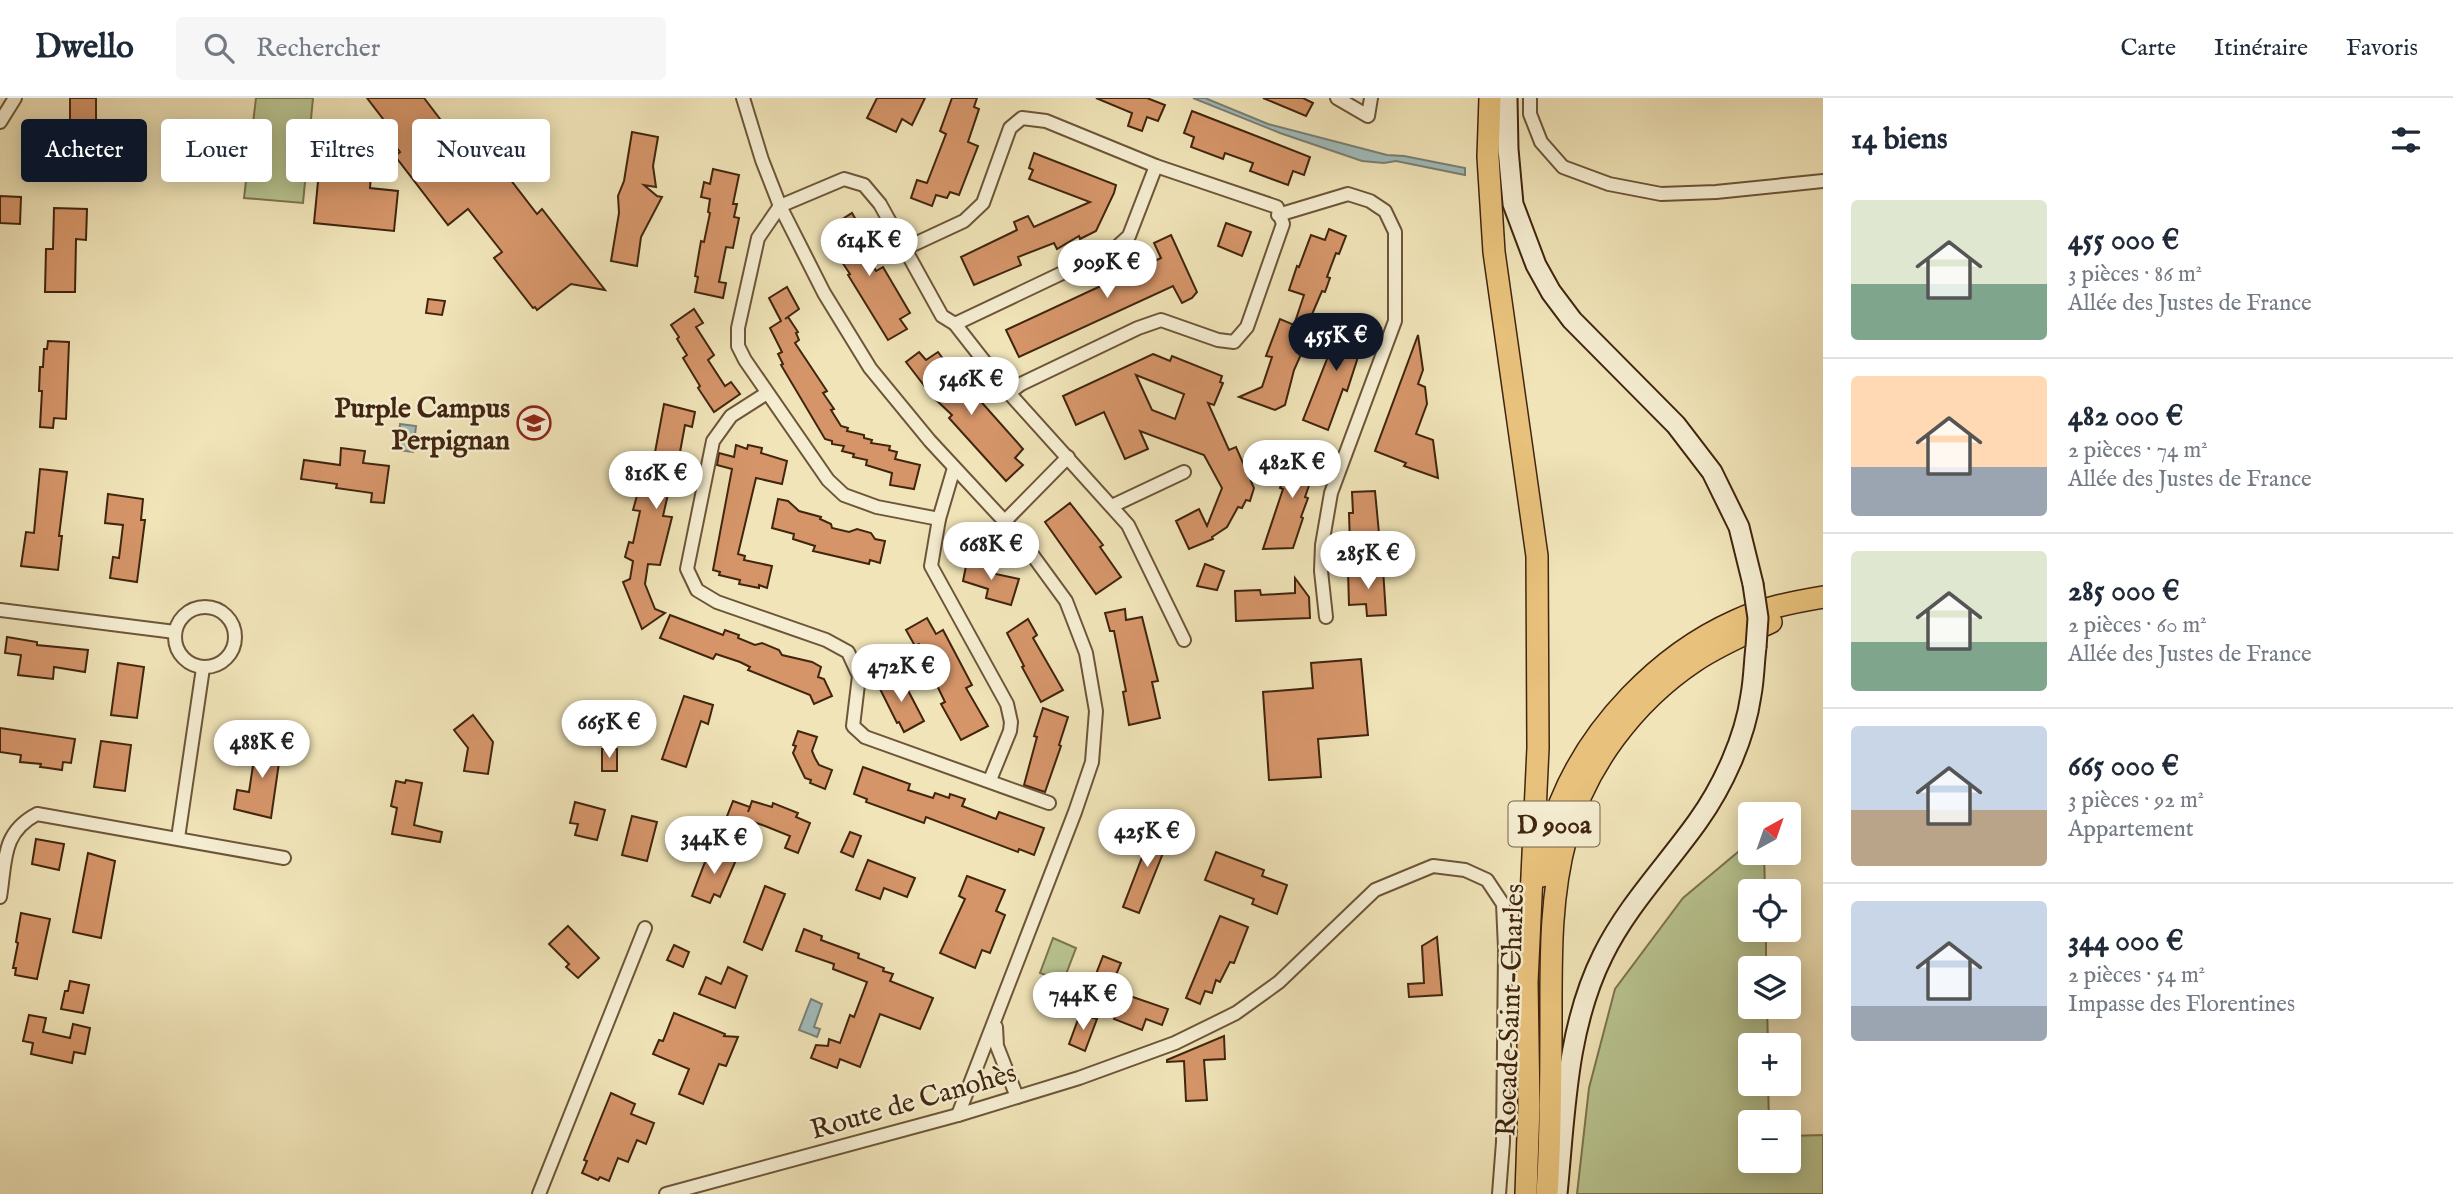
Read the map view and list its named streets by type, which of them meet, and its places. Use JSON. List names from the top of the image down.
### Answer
{
  "streets": {
    "main road": ["D 900a", "Rocade Saint-Charles"],
    "street": ["Route de Canohès"]
  },
  "places": {
    "school or university": ["Purple Campus Perpignan"]
  },
  "north": "top right",
  "page": {
    "header": "Dwello",
    "search": "Rechercher",
    "nav": ["Carte", "Itinéraire", "Favoris"],
    "heading": "14 biens",
    "chip": [
      "Acheter",
      "Louer",
      "Filtres",
      "Nouveau"
    ],
    "list": [
      {
        "name": "455 000 €",
        "note": "3 pièces · 86 m² · Allée des Justes de France"
      },
      {
        "name": "482 000 €",
        "note": "2 pièces · 74 m² · Allée des Justes de France"
      },
      {
        "name": "285 000 €",
        "note": "2 pièces · 60 m² · Allée des Justes de France"
      },
      {
        "name": "665 000 €",
        "note": "3 pièces · 92 m² · Appartement"
      },
      {
        "name": "344 000 €",
        "note": "2 pièces · 54 m² · Impasse des Florentines"
      }
    ],
    "price": [
      "614K €",
      "909K €",
      "455K €",
      "546K €",
      "482K €",
      "816K €",
      "668K €",
      "285K €",
      "472K €",
      "665K €",
      "488K €",
      "425K €",
      "344K €",
      "744K €"
    ],
    "map_buttons": ["+", "−"]
  }
}
